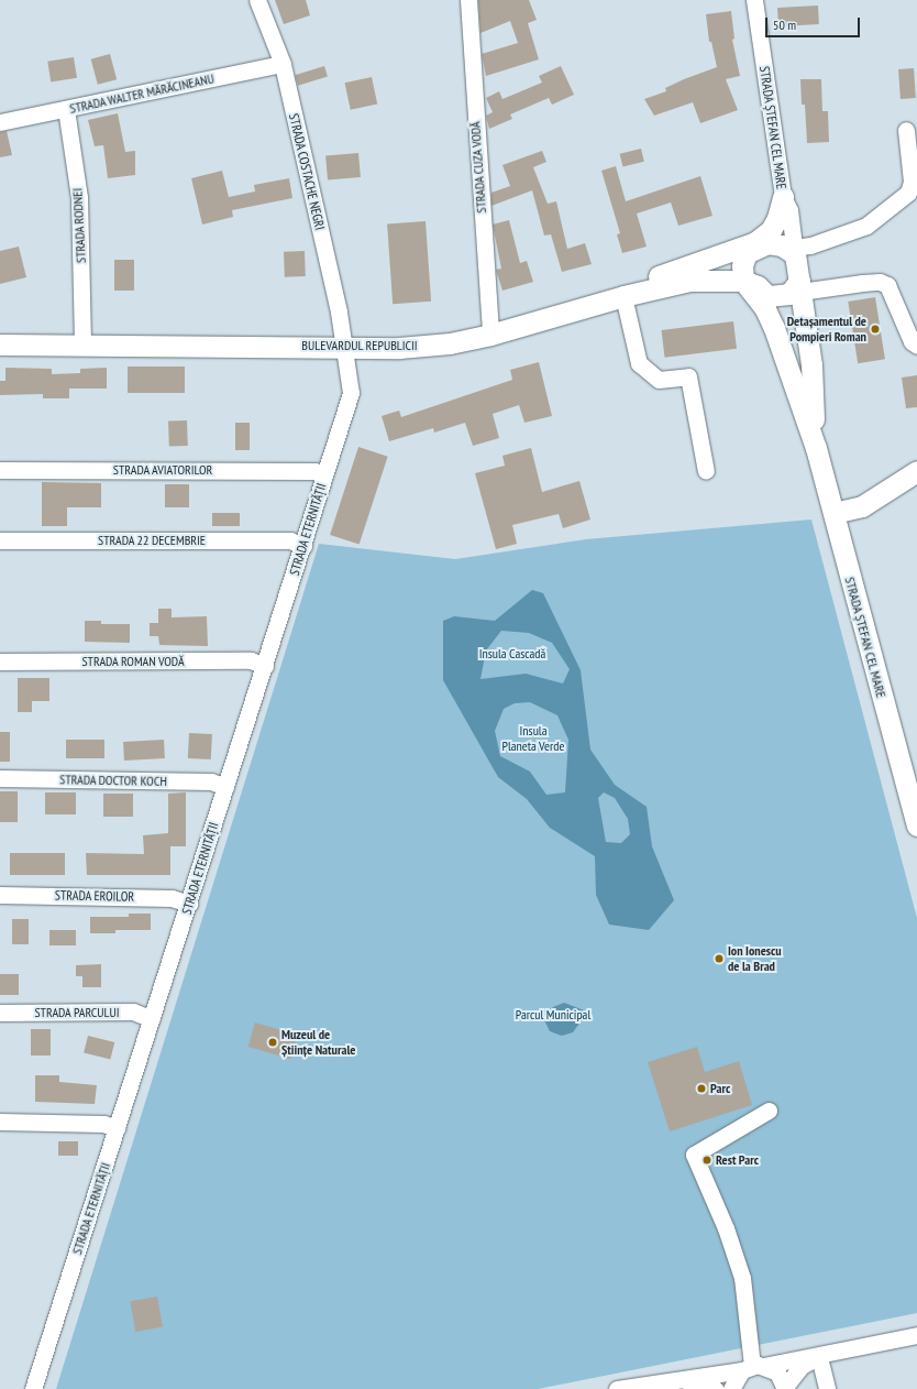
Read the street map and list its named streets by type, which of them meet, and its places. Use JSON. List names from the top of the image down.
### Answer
{
  "streets": {
    "main road": ["STRADA ȘTEFAN CEL MARE", "BULEVARDUL REPUBLICII"],
    "street": [
      "STRADA WALTER MĂRĂCINEANU",
      "STRADA CUZA VODĂ",
      "STRADA COSTACHE NEGRI",
      "STRADA RODNEI",
      "STRADA AVIATORILOR",
      "STRADA ETERNITĂȚII",
      "STRADA 22 DECEMBRIE",
      "STRADA ROMAN VODĂ",
      "STRADA DOCTOR KOCH",
      "STRADA EROILOR",
      "STRADA PARCULUI"
    ]
  },
  "crossings": [
    ["STRADA WALTER MĂRĂCINEANU", "STRADA COSTACHE NEGRI"],
    ["STRADA WALTER MĂRĂCINEANU", "STRADA RODNEI"],
    ["STRADA ȘTEFAN CEL MARE", "BULEVARDUL REPUBLICII"],
    ["STRADA CUZA VODĂ", "BULEVARDUL REPUBLICII"],
    ["STRADA COSTACHE NEGRI", "BULEVARDUL REPUBLICII"],
    ["STRADA COSTACHE NEGRI", "STRADA ETERNITĂȚII"],
    ["STRADA RODNEI", "BULEVARDUL REPUBLICII"],
    ["BULEVARDUL REPUBLICII", "STRADA ETERNITĂȚII"],
    ["STRADA AVIATORILOR", "STRADA ETERNITĂȚII"],
    ["STRADA ETERNITĂȚII", "STRADA 22 DECEMBRIE"],
    ["STRADA ETERNITĂȚII", "STRADA ROMAN VODĂ"],
    ["STRADA ETERNITĂȚII", "STRADA DOCTOR KOCH"],
    ["STRADA ETERNITĂȚII", "STRADA EROILOR"],
    ["STRADA ETERNITĂȚII", "STRADA PARCULUI"]
  ],
  "parks": ["Insula Cascadă", "Insula Planeta Verde", "Parcul Municipal"],
  "places": [
    "Detașamentul de Pompieri Roman",
    "Ion Ionescu de la Brad",
    "Muzeul de Științe Naturale",
    "Parc",
    "Rest Parc"
  ],
  "scale_bar": "50 m"
}
